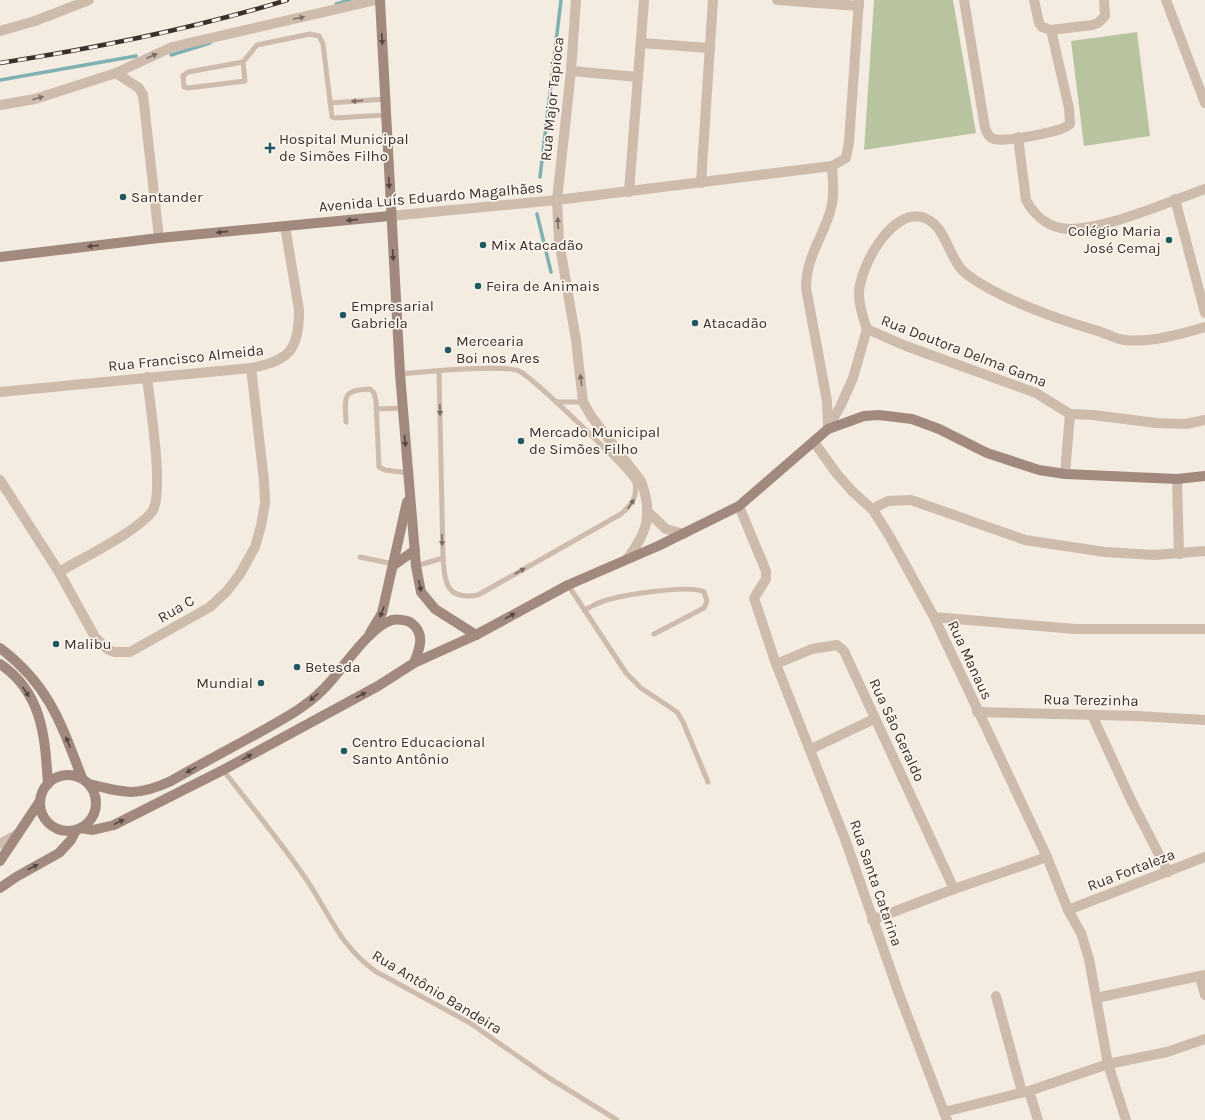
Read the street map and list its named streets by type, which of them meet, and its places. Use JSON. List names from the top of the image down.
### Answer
{
  "streets": {
    "main road": ["Avenida Luís Eduardo Magalhães"],
    "street": [
      "Rua Major Tapioca",
      "Rua Doutora Delma Gama",
      "Rua Francisco Almeida",
      "Rua C",
      "Rua Manaus",
      "Rua Terezinha",
      "Rua São Geraldo",
      "Rua Fortaleza",
      "Rua Santa Catarina"
    ],
    "lane": ["Rua Antônio Bandeira"]
  },
  "crossings": [
    ["Rua Major Tapioca", "Avenida Luís Eduardo Magalhães"],
    ["Avenida Luís Eduardo Magalhães", "Rua Francisco Almeida"],
    ["Rua Francisco Almeida", "Rua C"],
    ["Rua Manaus", "Rua Terezinha"],
    ["Rua Manaus", "Rua Fortaleza"],
    ["Rua Manaus", "Rua Santa Catarina"],
    ["Rua São Geraldo", "Rua Santa Catarina"]
  ],
  "one_way": ["Rua Major Tapioca", "Avenida Luís Eduardo Magalhães"],
  "places": {
    "health": ["Hospital Municipal de Simões Filho"],
    "other": [
      "Santander",
      "Colégio Maria José Cemaj",
      "Mix Atacadão",
      "Feira de Animais",
      "Empresarial Gabriela",
      "Atacadão",
      "Mercearia Boi nos Ares",
      "Mercado Municipal de Simões Filho",
      "Malibu",
      "Betesda",
      "Mundial",
      "Centro Educacional Santo Antônio"
    ]
  }
}
